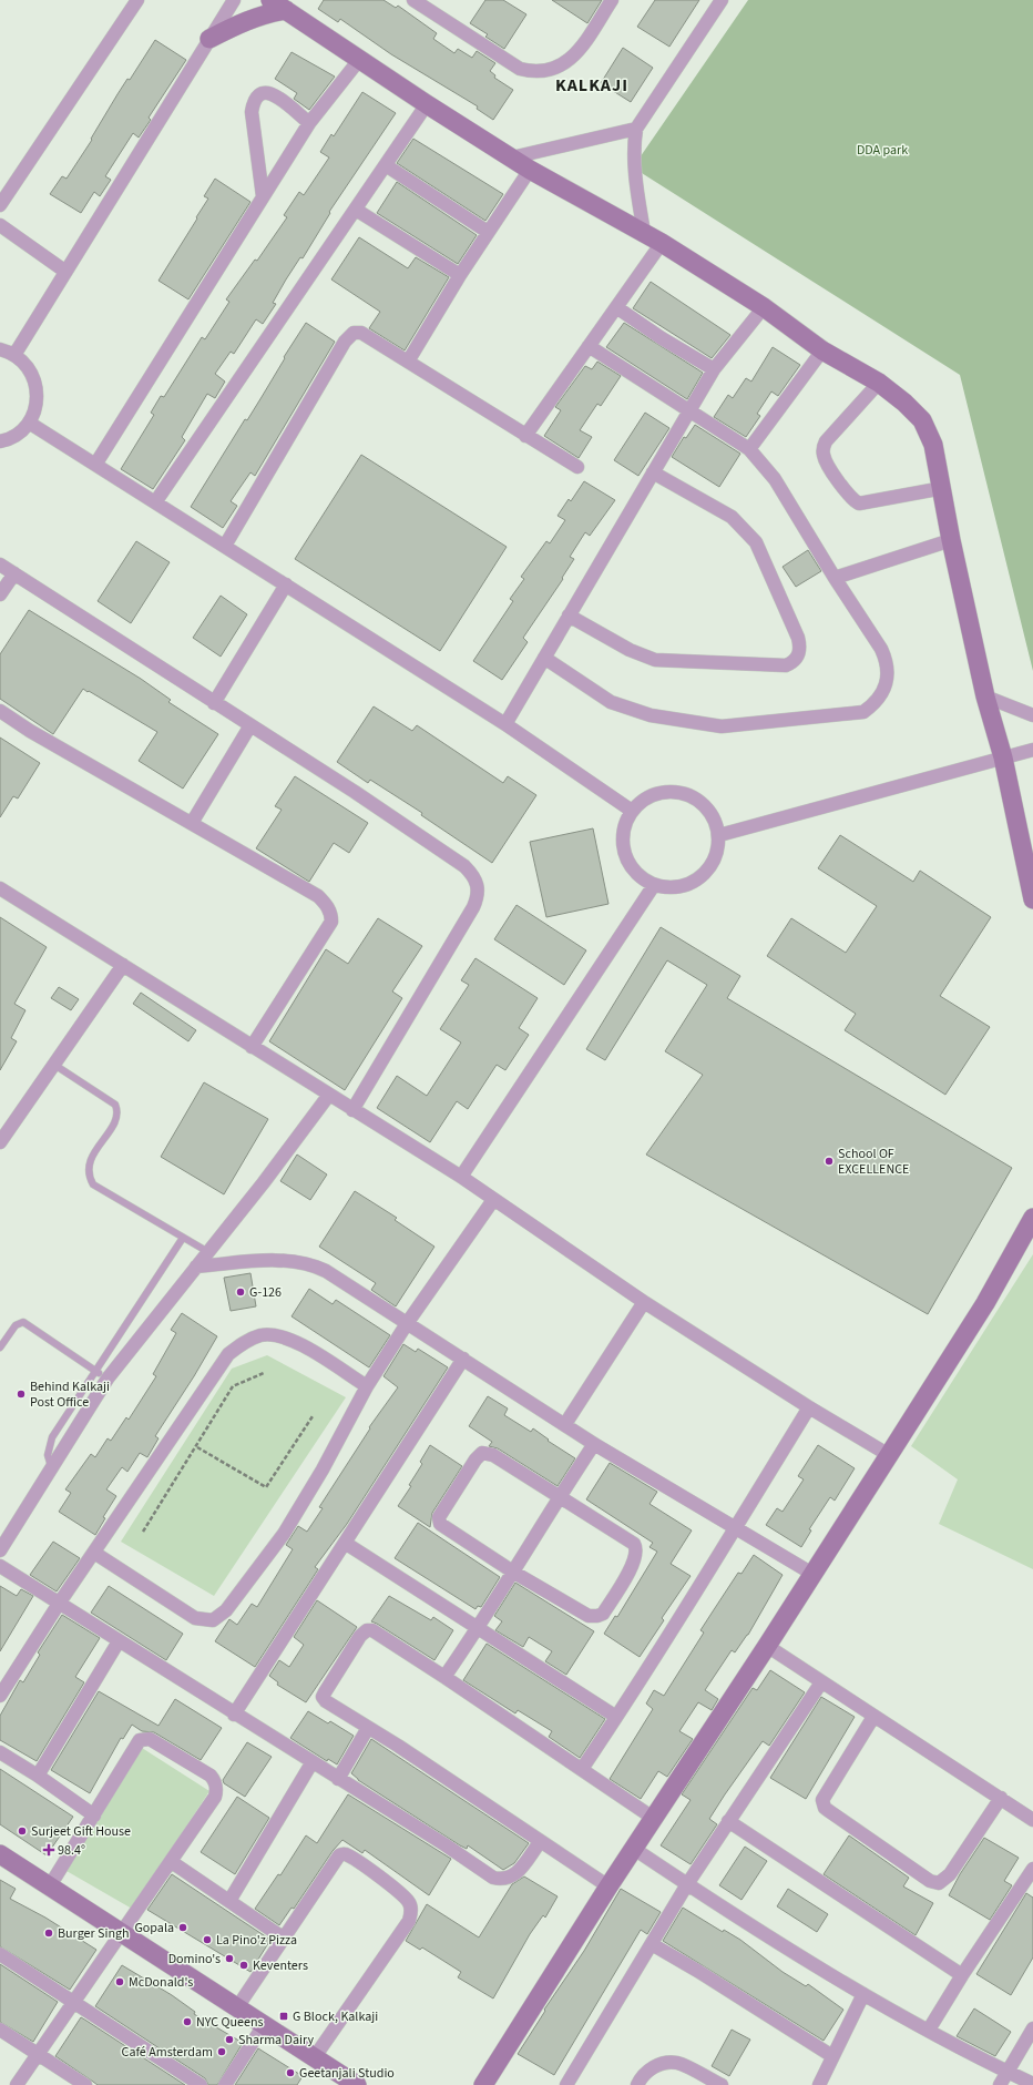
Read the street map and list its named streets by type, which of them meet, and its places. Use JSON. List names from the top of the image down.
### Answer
{
  "districts": ["KALKAJI"],
  "parks": ["DDA park"],
  "places": {
    "other": [
      "School OF EXCELLENCE",
      "G-126",
      "Behind Kalkaji Post Office",
      "Surjeet Gift House",
      "Gopala",
      "Burger Singh",
      "La Pino'z Pizza",
      "Domino's",
      "Keventers",
      "McDonald's",
      "NYC Queens",
      "Sharma Dairy",
      "Café Amsterdam",
      "Geetanjali Studio"
    ],
    "health": ["98.4°"],
    "transit": ["G Block, Kalkaji"]
  }
}
